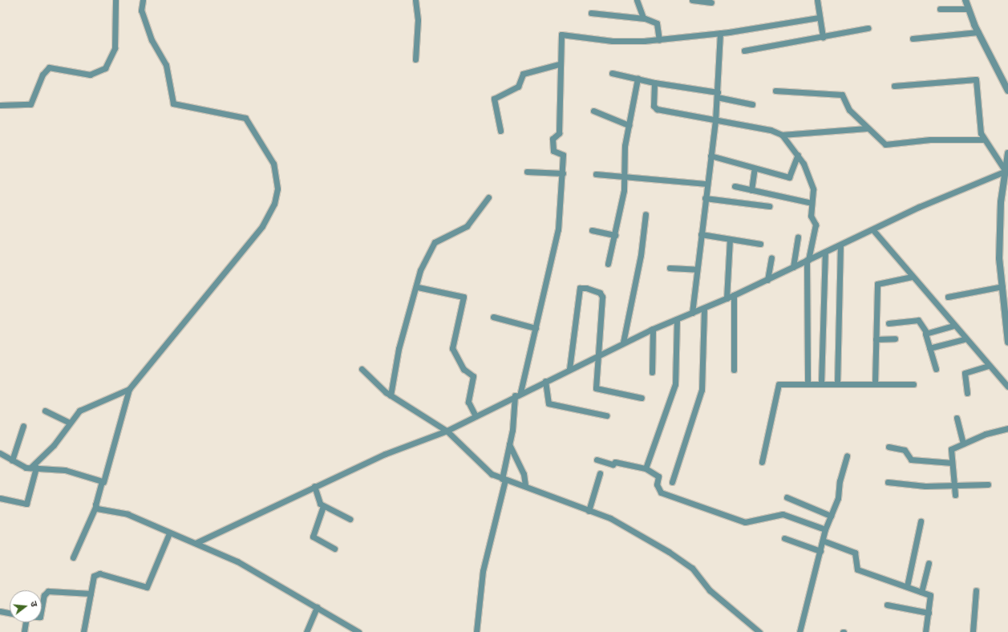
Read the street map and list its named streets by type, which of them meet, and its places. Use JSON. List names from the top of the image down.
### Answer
{
  "north": "right"
}
